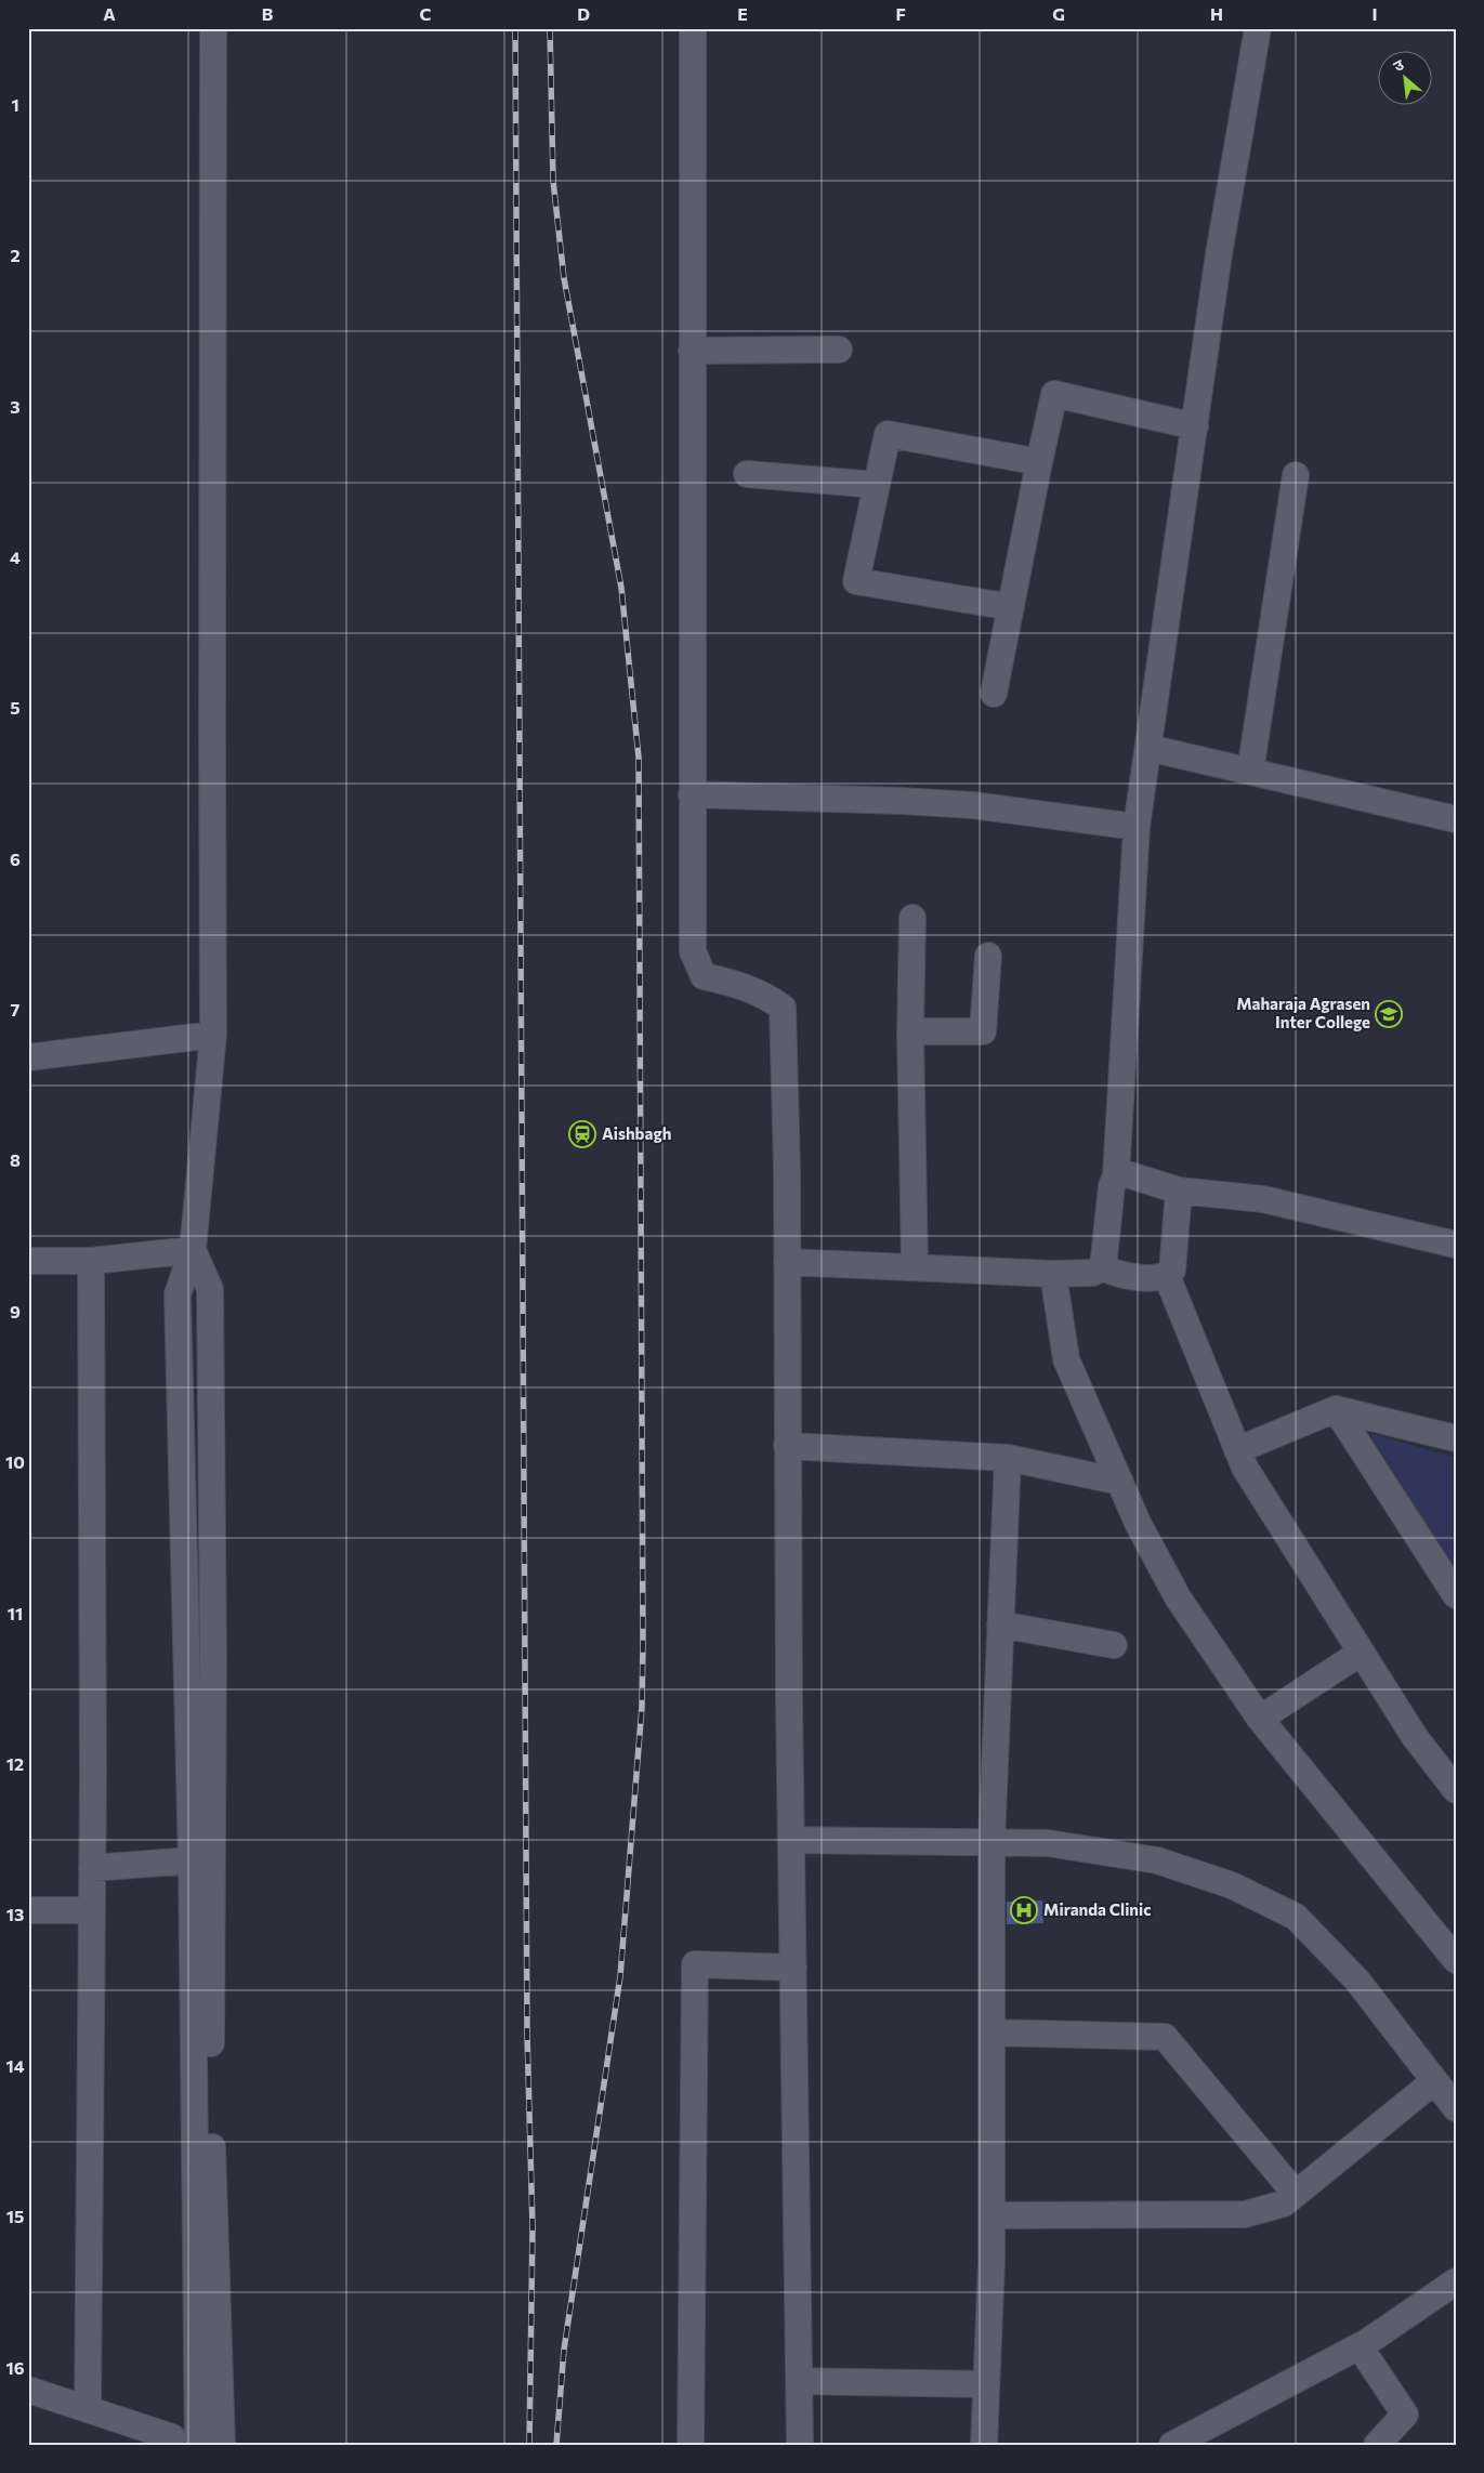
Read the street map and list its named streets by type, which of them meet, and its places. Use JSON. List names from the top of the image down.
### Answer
{
  "places": {
    "school or university": ["Maharaja Agrasen Inter College"],
    "station": ["Aishbagh"],
    "hospital": ["Miranda Clinic"]
  },
  "north": "top left",
  "grid": {
    "columns": [
      "A",
      "B",
      "C",
      "D",
      "E",
      "F",
      "G",
      "H",
      "I"
    ],
    "rows": [
      "1",
      "2",
      "3",
      "4",
      "5",
      "6",
      "7",
      "8",
      "9",
      "10",
      "11",
      "12",
      "13",
      "14",
      "15",
      "16"
    ]
  }
}
